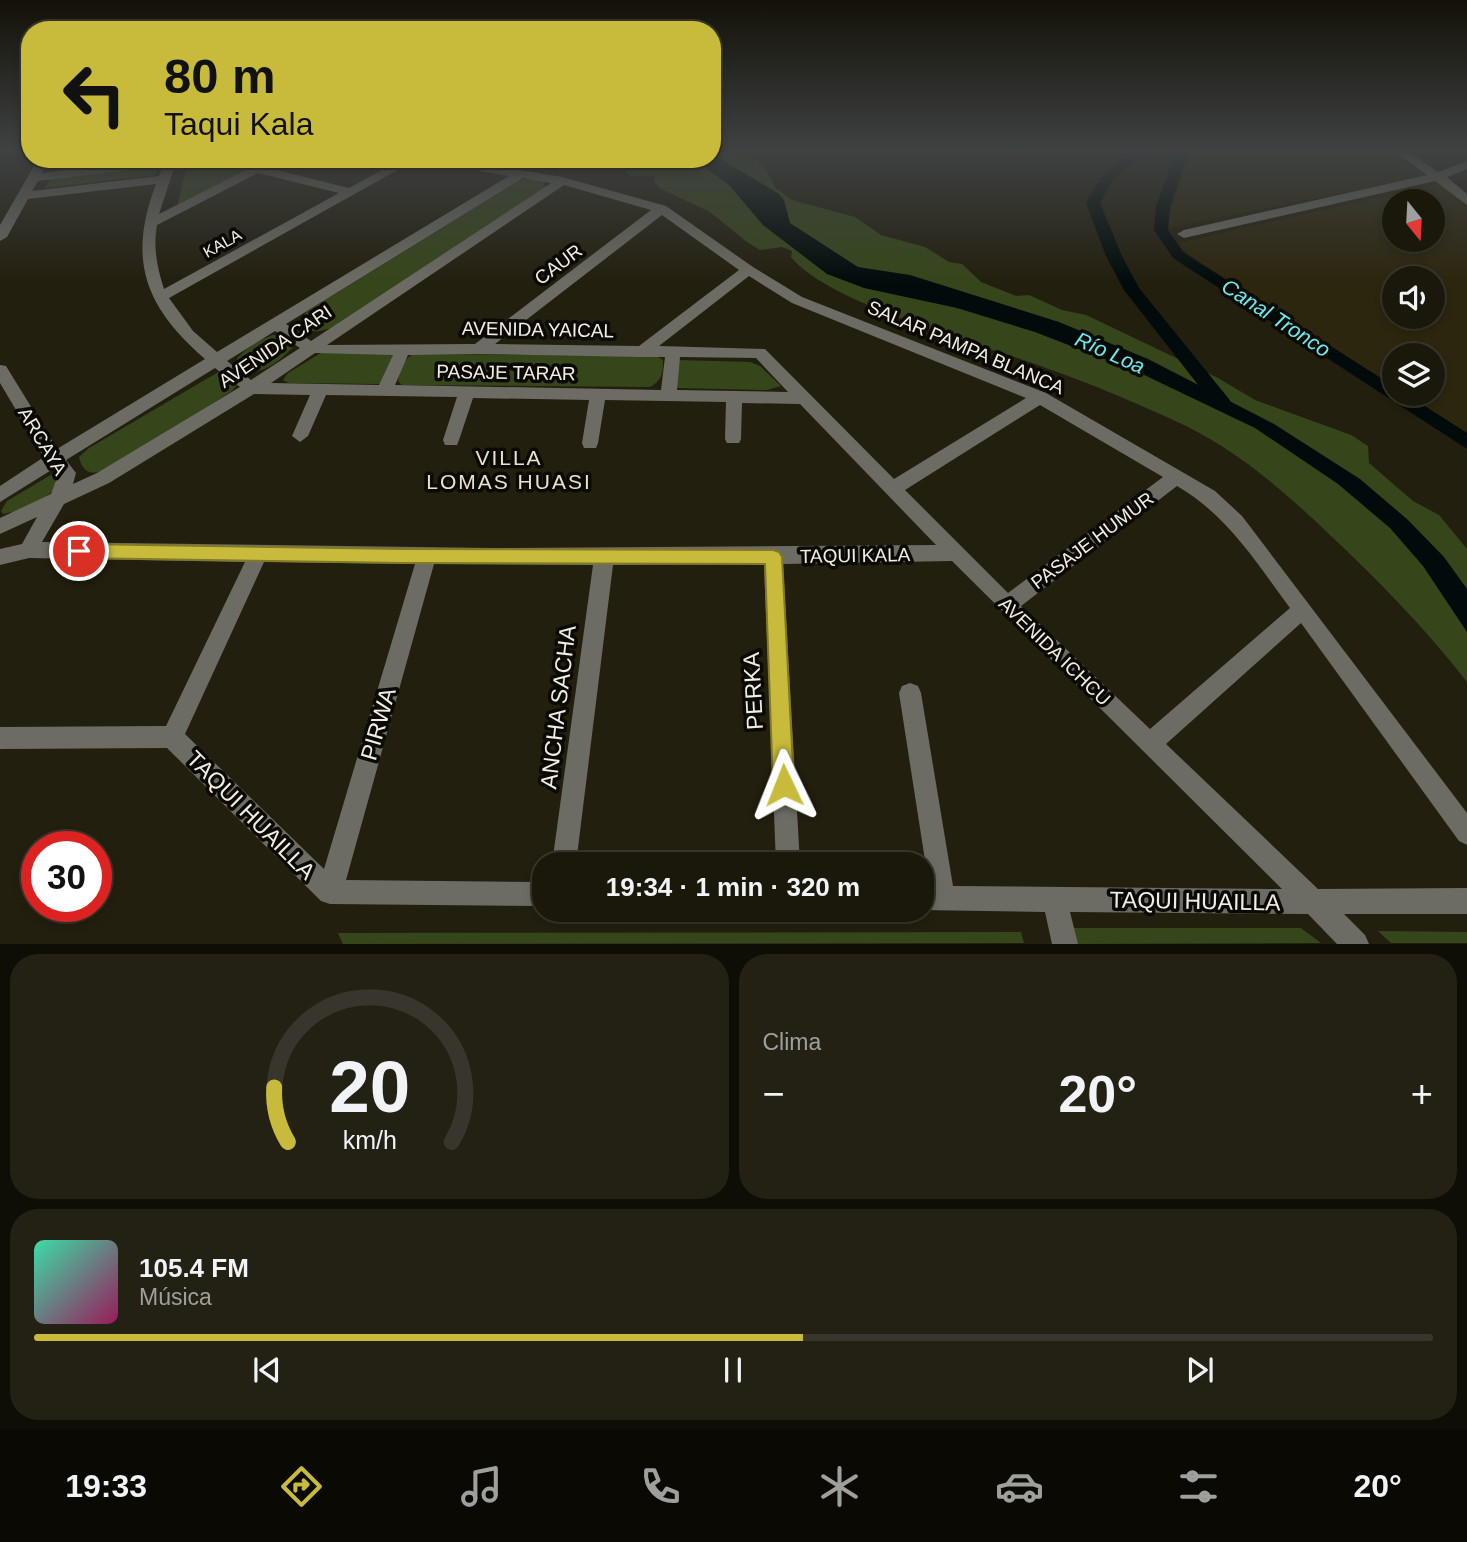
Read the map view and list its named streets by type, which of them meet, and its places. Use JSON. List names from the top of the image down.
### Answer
{
  "streets": {
    "street": [
      "KALA",
      "CAUR",
      "AVENIDA YAICAL",
      "AVENIDA CARI",
      "SALAR PAMPA BLANCA",
      "PASAJE TARAR",
      "ARCAYA",
      "PASAJE HUMUR",
      "TAQUI KALA",
      "AVENIDA ICHCU",
      "PERKA",
      "ANCHA SACHA",
      "PIRWA",
      "TAQUI HUAILLA"
    ]
  },
  "crossings": [
    ["CAUR", "AVENIDA YAICAL"],
    ["CAUR", "SALAR PAMPA BLANCA"],
    ["AVENIDA YAICAL", "AVENIDA CARI"],
    ["AVENIDA YAICAL", "AVENIDA ICHCU"],
    ["AVENIDA CARI", "PASAJE TARAR"],
    ["AVENIDA CARI", "ARCAYA"],
    ["SALAR PAMPA BLANCA", "PASAJE HUMUR"],
    ["PASAJE TARAR", "AVENIDA ICHCU"],
    ["ARCAYA", "TAQUI KALA"],
    ["PASAJE HUMUR", "AVENIDA ICHCU"],
    ["TAQUI KALA", "AVENIDA ICHCU"],
    ["TAQUI KALA", "PERKA"],
    ["TAQUI KALA", "ANCHA SACHA"],
    ["TAQUI KALA", "PIRWA"],
    ["AVENIDA ICHCU", "TAQUI HUAILLA"],
    ["PIRWA", "TAQUI HUAILLA"]
  ],
  "districts": ["VILLA LOMAS HUASI"],
  "water": ["Canal Tronco", "Río Loa"],
  "north": "bottom",
  "page": {
    "turn": ["80 m", "Taqui Kala"],
    "limit": "30",
    "trip": "19:34 · 1 min · 320 m",
    "tile": "Clima",
    "heat": ["−", "20°", "+"],
    "song": ["105.4 FM", "Música"],
    "tabs": ["19:33", "20°"],
    "gauge": ["20", "km/h"]
  }
}
